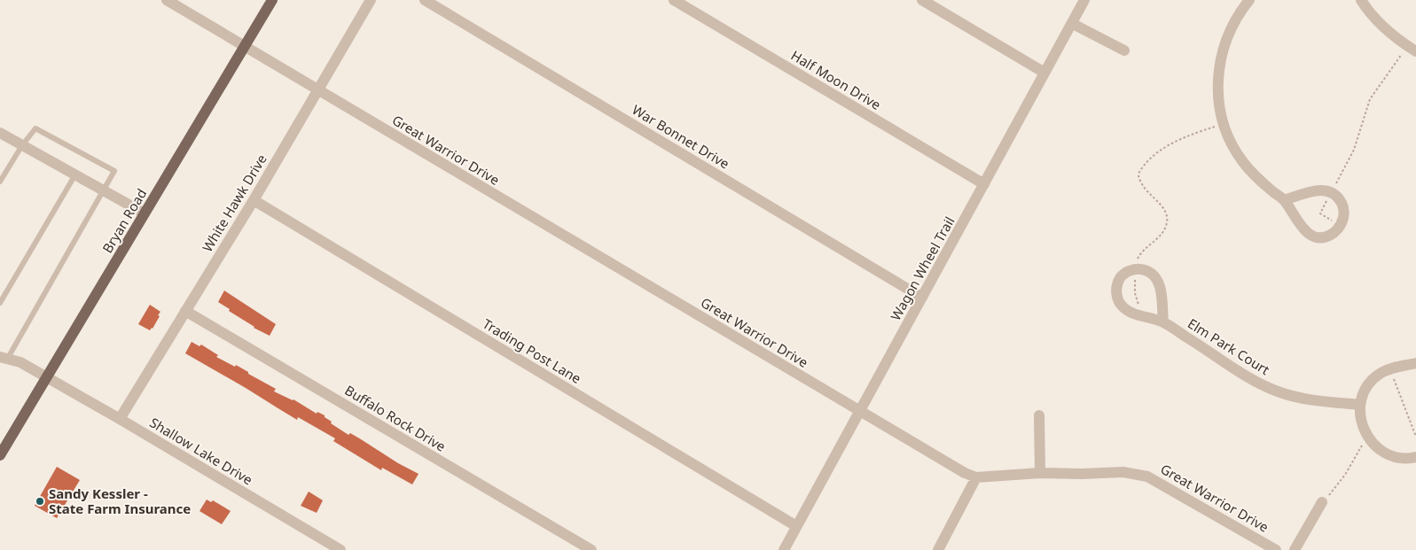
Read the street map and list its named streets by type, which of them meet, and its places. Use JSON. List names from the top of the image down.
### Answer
{
  "streets": {
    "main road": ["Bryan Road"],
    "street": [
      "Half Moon Drive",
      "War Bonnet Drive",
      "Great Warrior Drive",
      "White Hawk Drive",
      "Wagon Wheel Trail",
      "Elm Park Court",
      "Trading Post Lane",
      "Buffalo Rock Drive",
      "Shallow Lake Drive"
    ]
  },
  "crossings": [
    ["Half Moon Drive", "Wagon Wheel Trail"],
    ["War Bonnet Drive", "Wagon Wheel Trail"],
    ["Great Warrior Drive", "White Hawk Drive"],
    ["Great Warrior Drive", "Bryan Road"],
    ["Great Warrior Drive", "Wagon Wheel Trail"],
    ["White Hawk Drive", "Trading Post Lane"],
    ["White Hawk Drive", "Buffalo Rock Drive"],
    ["White Hawk Drive", "Shallow Lake Drive"],
    ["Bryan Road", "Shallow Lake Drive"],
    ["Wagon Wheel Trail", "Trading Post Lane"]
  ],
  "places": ["Sandy Kessler - State Farm Insurance"]
}
